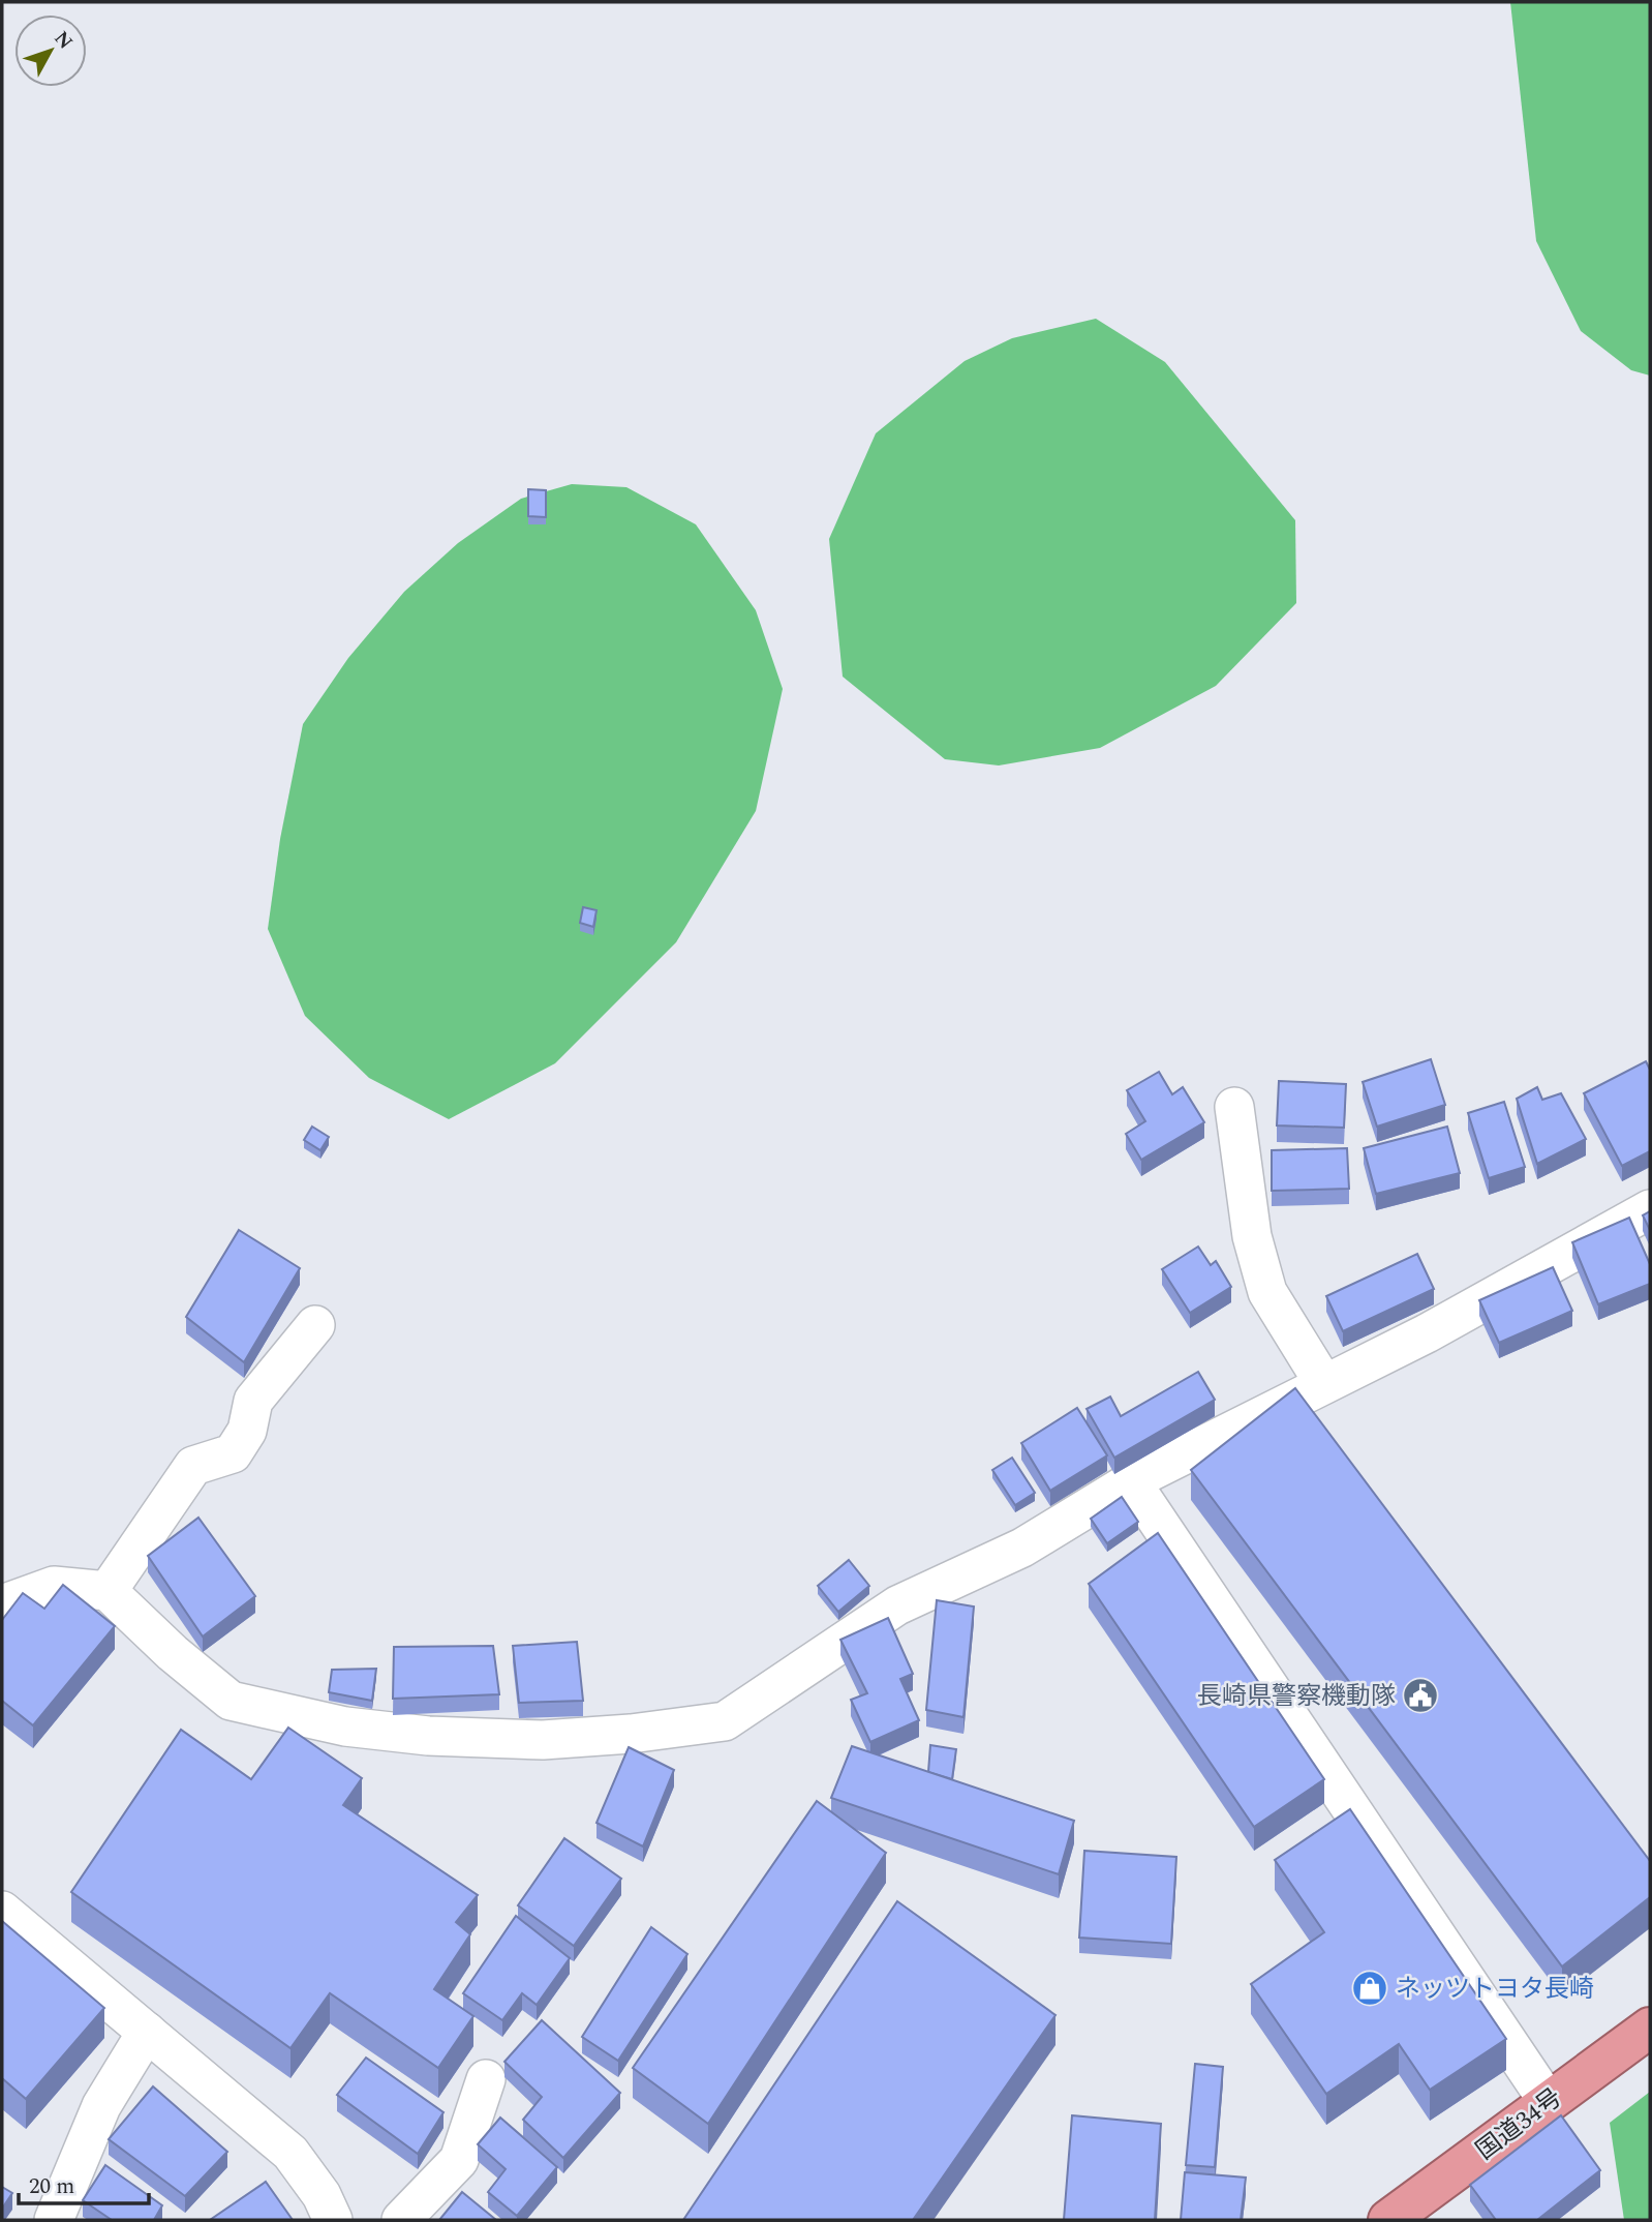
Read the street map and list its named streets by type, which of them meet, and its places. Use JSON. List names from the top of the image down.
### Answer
{
  "streets": {
    "highway": ["国道34号"]
  },
  "places": {
    "public building": ["長崎県警察機動隊"],
    "shop": ["ネッツトヨタ長崎"]
  },
  "scale_bar": "20 m",
  "north": "top right"
}
